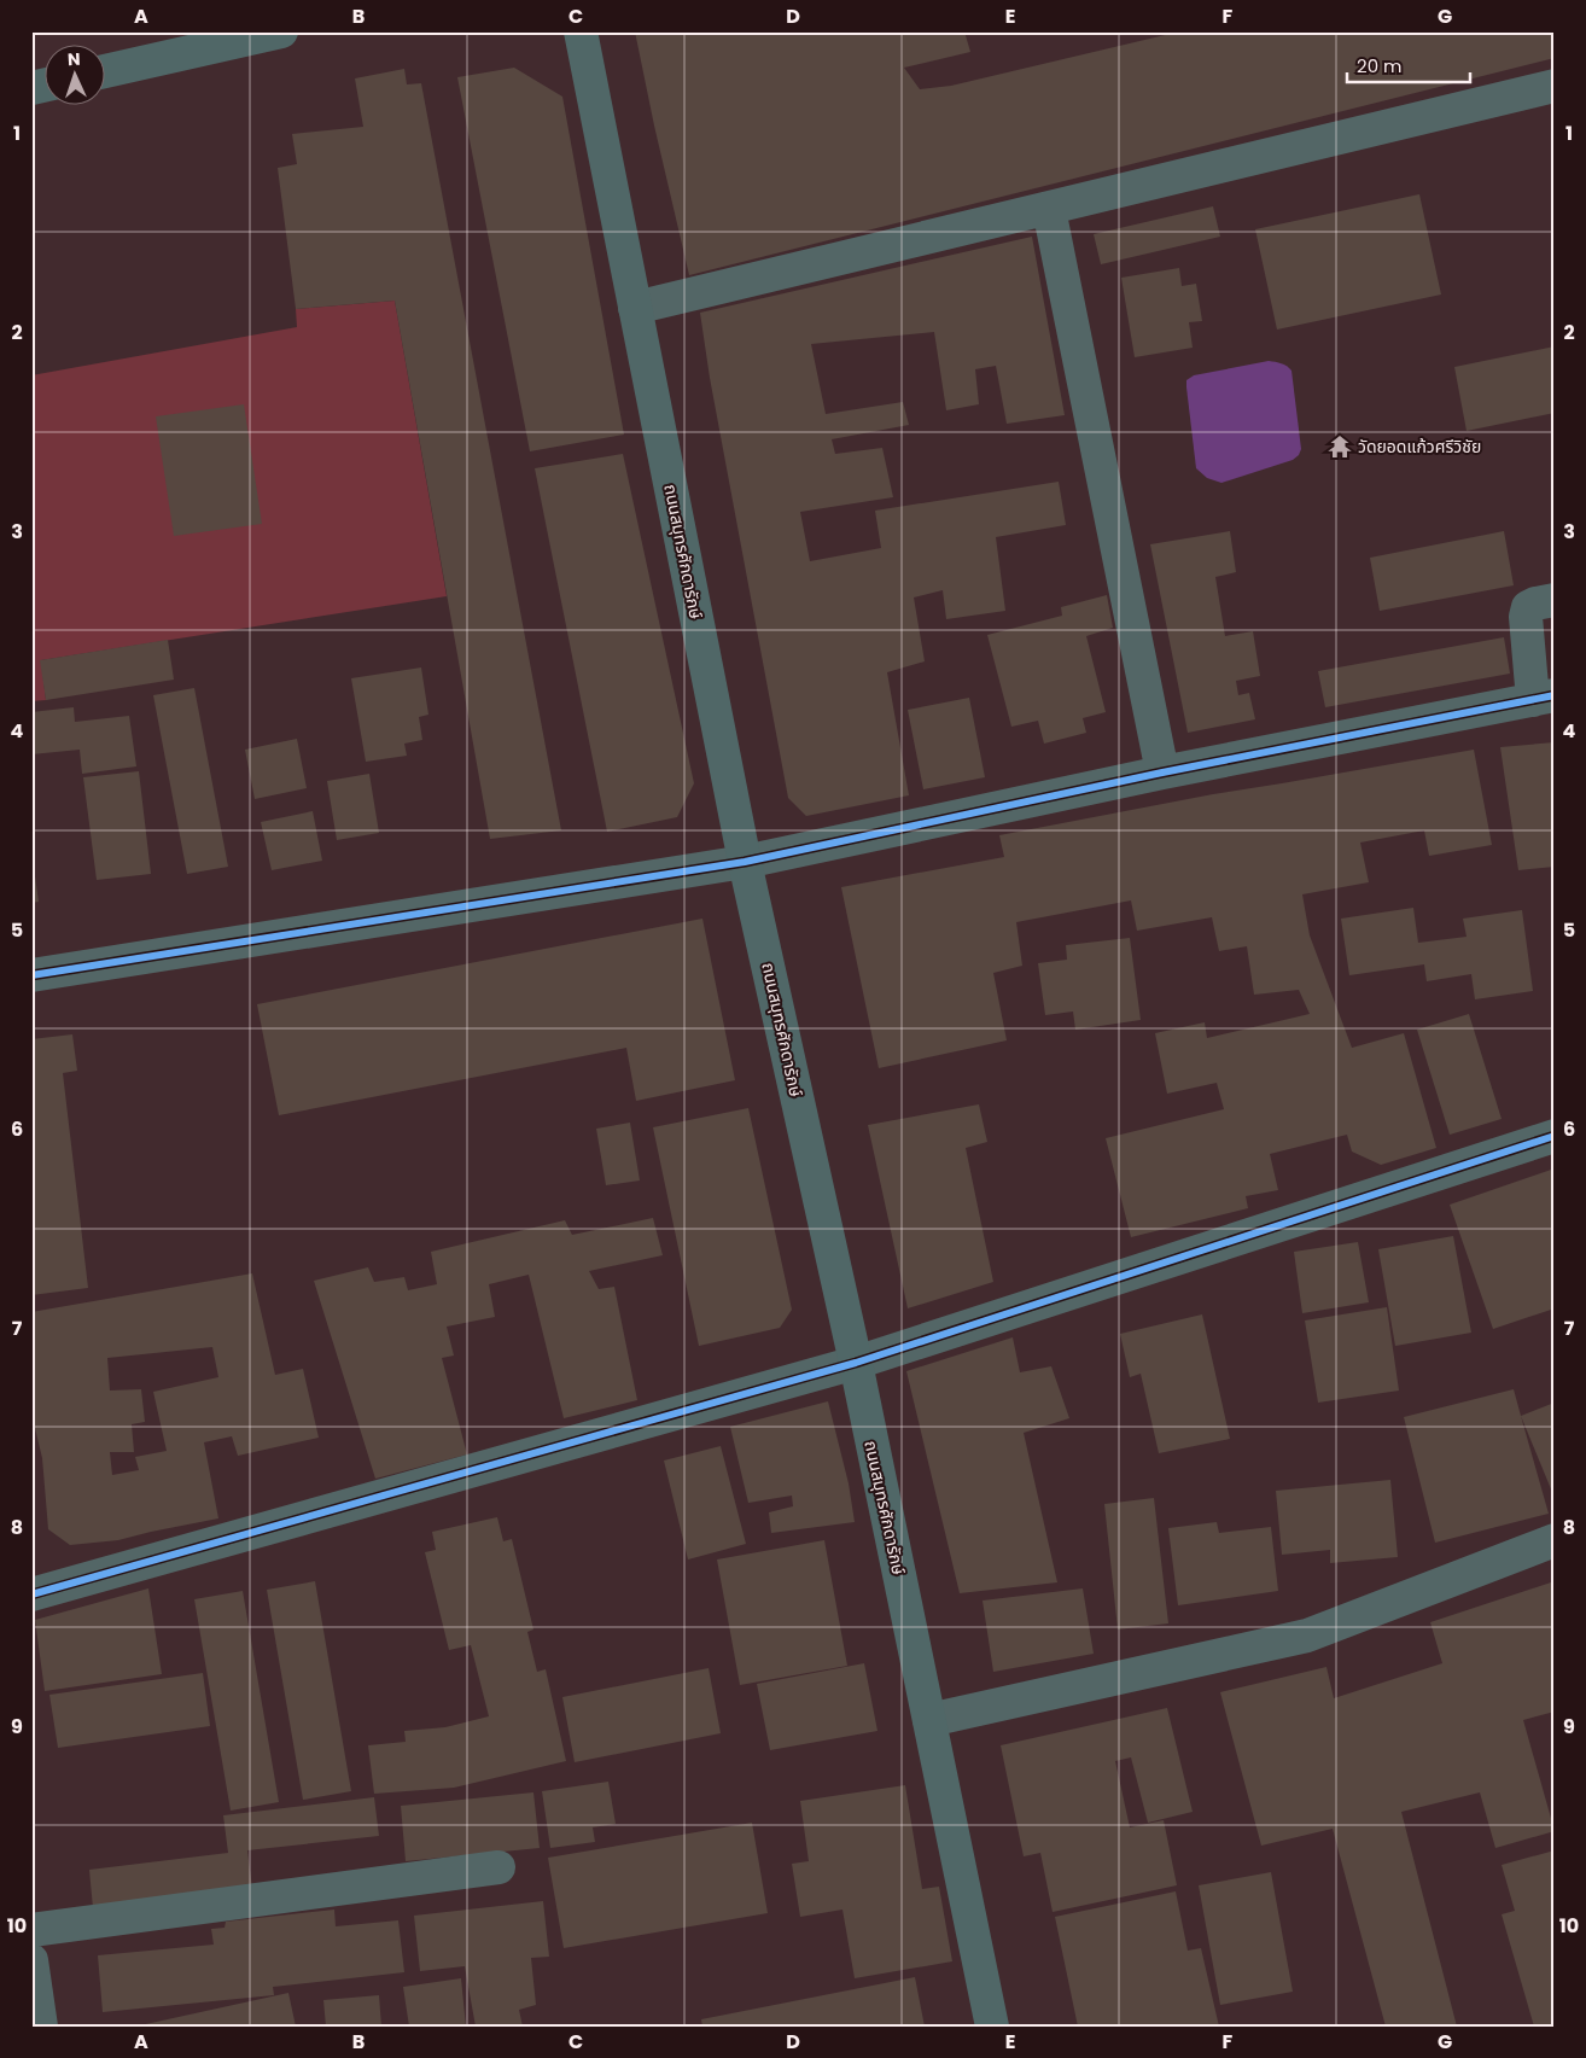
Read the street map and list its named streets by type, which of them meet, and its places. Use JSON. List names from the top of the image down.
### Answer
{
  "streets": {
    "main road": ["ถนนสมุทรศักดารักษ์"]
  },
  "places": {
    "temple": ["วัดยอดแก้วศรีวิชัย"]
  },
  "scale_bar": "20 m",
  "north": "top",
  "grid": {
    "columns": [
      "A",
      "B",
      "C",
      "D",
      "E",
      "F",
      "G"
    ],
    "rows": [
      "1",
      "2",
      "3",
      "4",
      "5",
      "6",
      "7",
      "8",
      "9",
      "10"
    ]
  }
}
